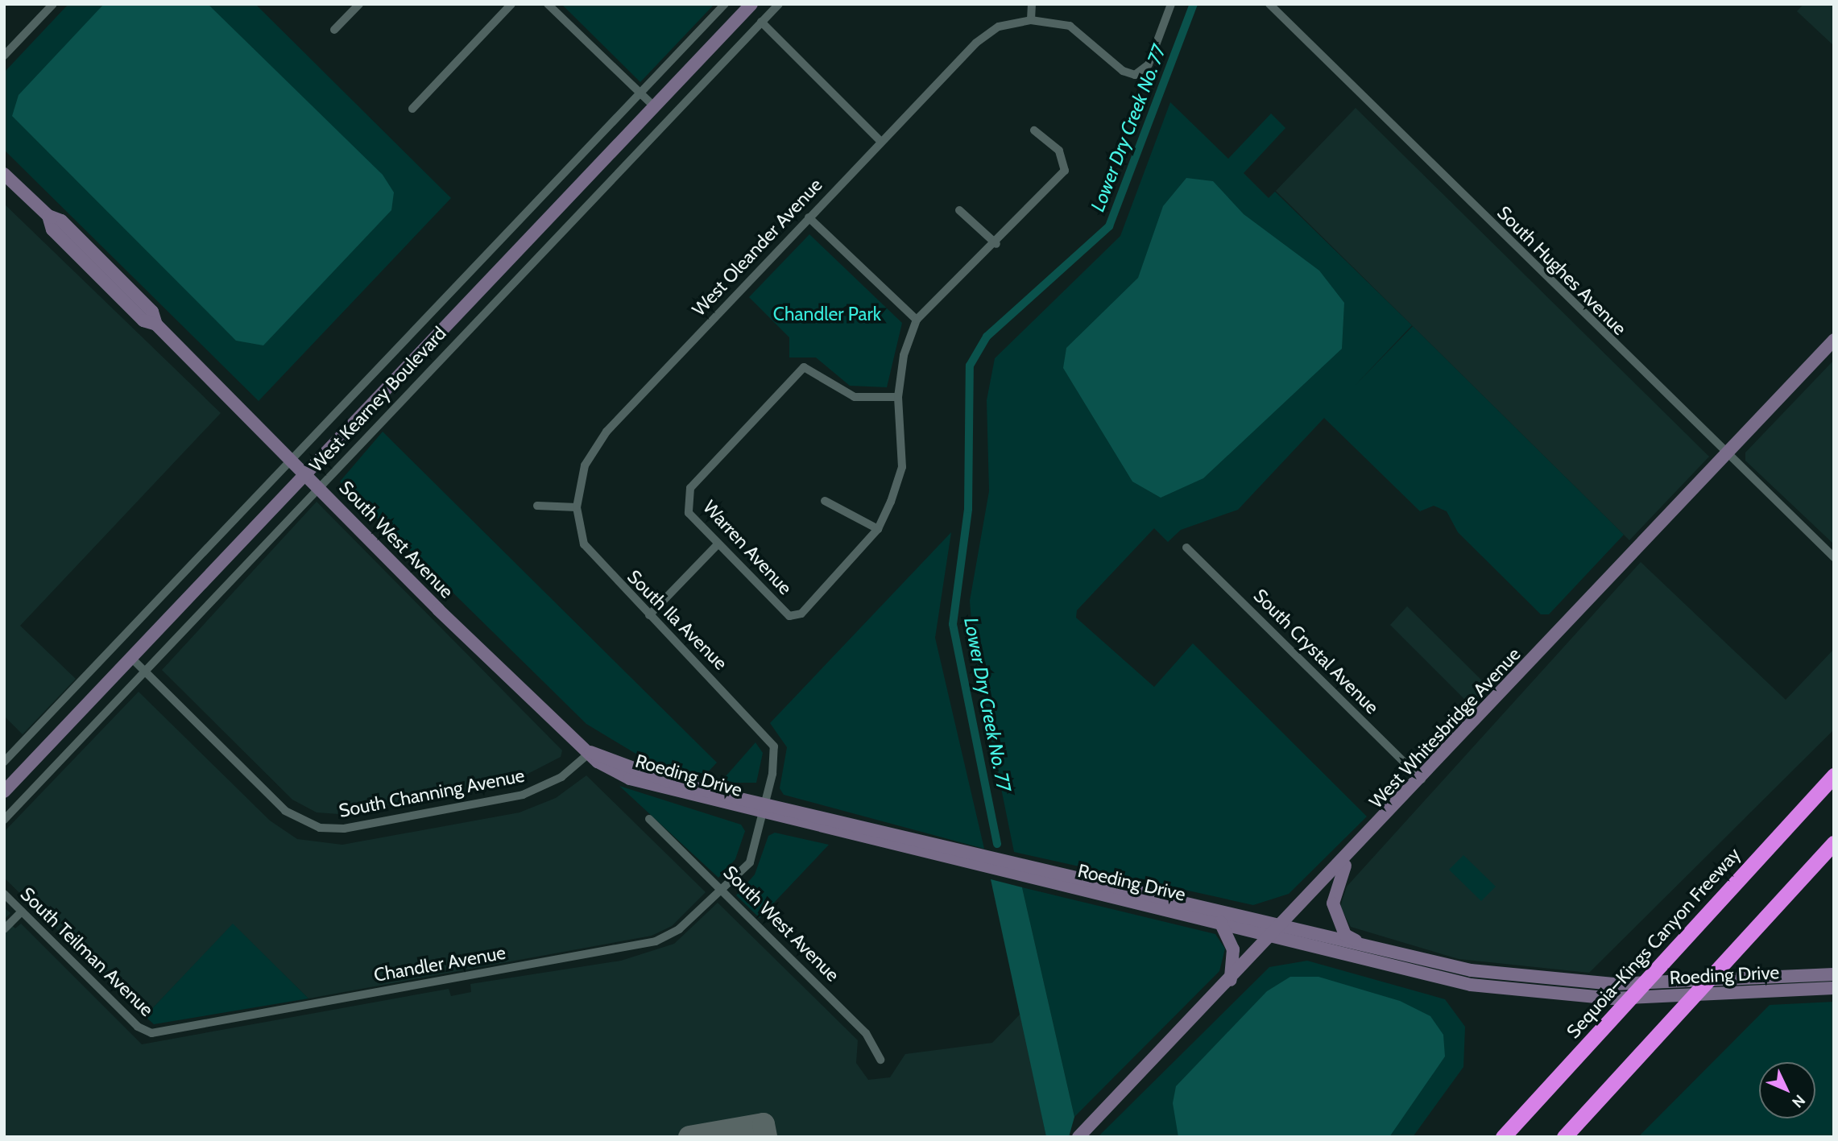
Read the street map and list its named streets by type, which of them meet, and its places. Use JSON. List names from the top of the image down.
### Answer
{
  "streets": {
    "highway": ["Sequoia–Kings Canyon Freeway"],
    "street": [
      "West Oleander Avenue",
      "South Hughes Avenue",
      "West Kearney Boulevard",
      "South West Avenue",
      "Warren Avenue",
      "South Ila Avenue",
      "South Crystal Avenue",
      "West Whitesbridge Avenue",
      "Roeding Drive",
      "South Channing Avenue",
      "South Teilman Avenue",
      "Chandler Avenue"
    ]
  },
  "crossings": [
    ["West Oleander Avenue", "South Ila Avenue"],
    ["South Hughes Avenue", "West Whitesbridge Avenue"],
    ["West Kearney Boulevard", "South West Avenue"],
    ["West Kearney Boulevard", "South Channing Avenue"],
    ["South West Avenue", "Roeding Drive"],
    ["South West Avenue", "South Channing Avenue"],
    ["South West Avenue", "Chandler Avenue"],
    ["South Ila Avenue", "Chandler Avenue"],
    ["South Crystal Avenue", "West Whitesbridge Avenue"],
    ["West Whitesbridge Avenue", "Roeding Drive"],
    ["Roeding Drive", "South Channing Avenue"],
    ["Roeding Drive", "Chandler Avenue"],
    ["South Teilman Avenue", "Chandler Avenue"]
  ],
  "water": ["Lower Dry Creek No. 77"],
  "parks": ["Chandler Park"],
  "north": "bottom right"
}
